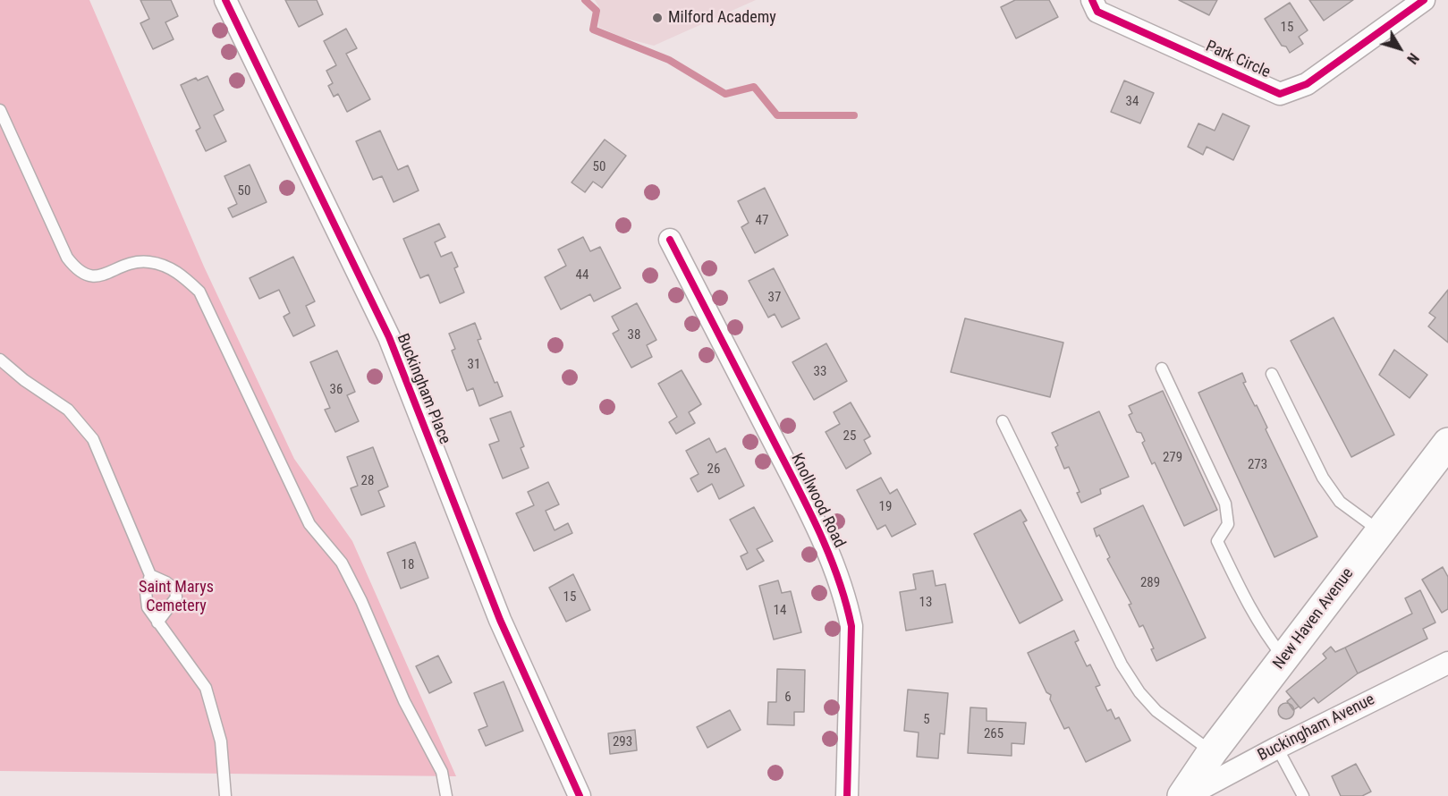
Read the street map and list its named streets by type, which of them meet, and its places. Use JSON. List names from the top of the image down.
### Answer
{
  "streets": {
    "main road": ["New Haven Avenue"],
    "street": [
      "Park Circle",
      "Buckingham Place",
      "Knollwood Road",
      "Buckingham Avenue"
    ]
  },
  "parks": ["Saint Marys Cemetery"],
  "places": ["Milford Academy"],
  "house_numbers": [
    "15",
    "34",
    "50",
    "50",
    "47",
    "44",
    "37",
    "38",
    "31",
    "33",
    "36",
    "25",
    "279",
    "273",
    "26",
    "28",
    "19",
    "18",
    "289",
    "15",
    "13",
    "14",
    "6",
    "5",
    "265",
    "293"
  ],
  "north": "bottom right"
}
